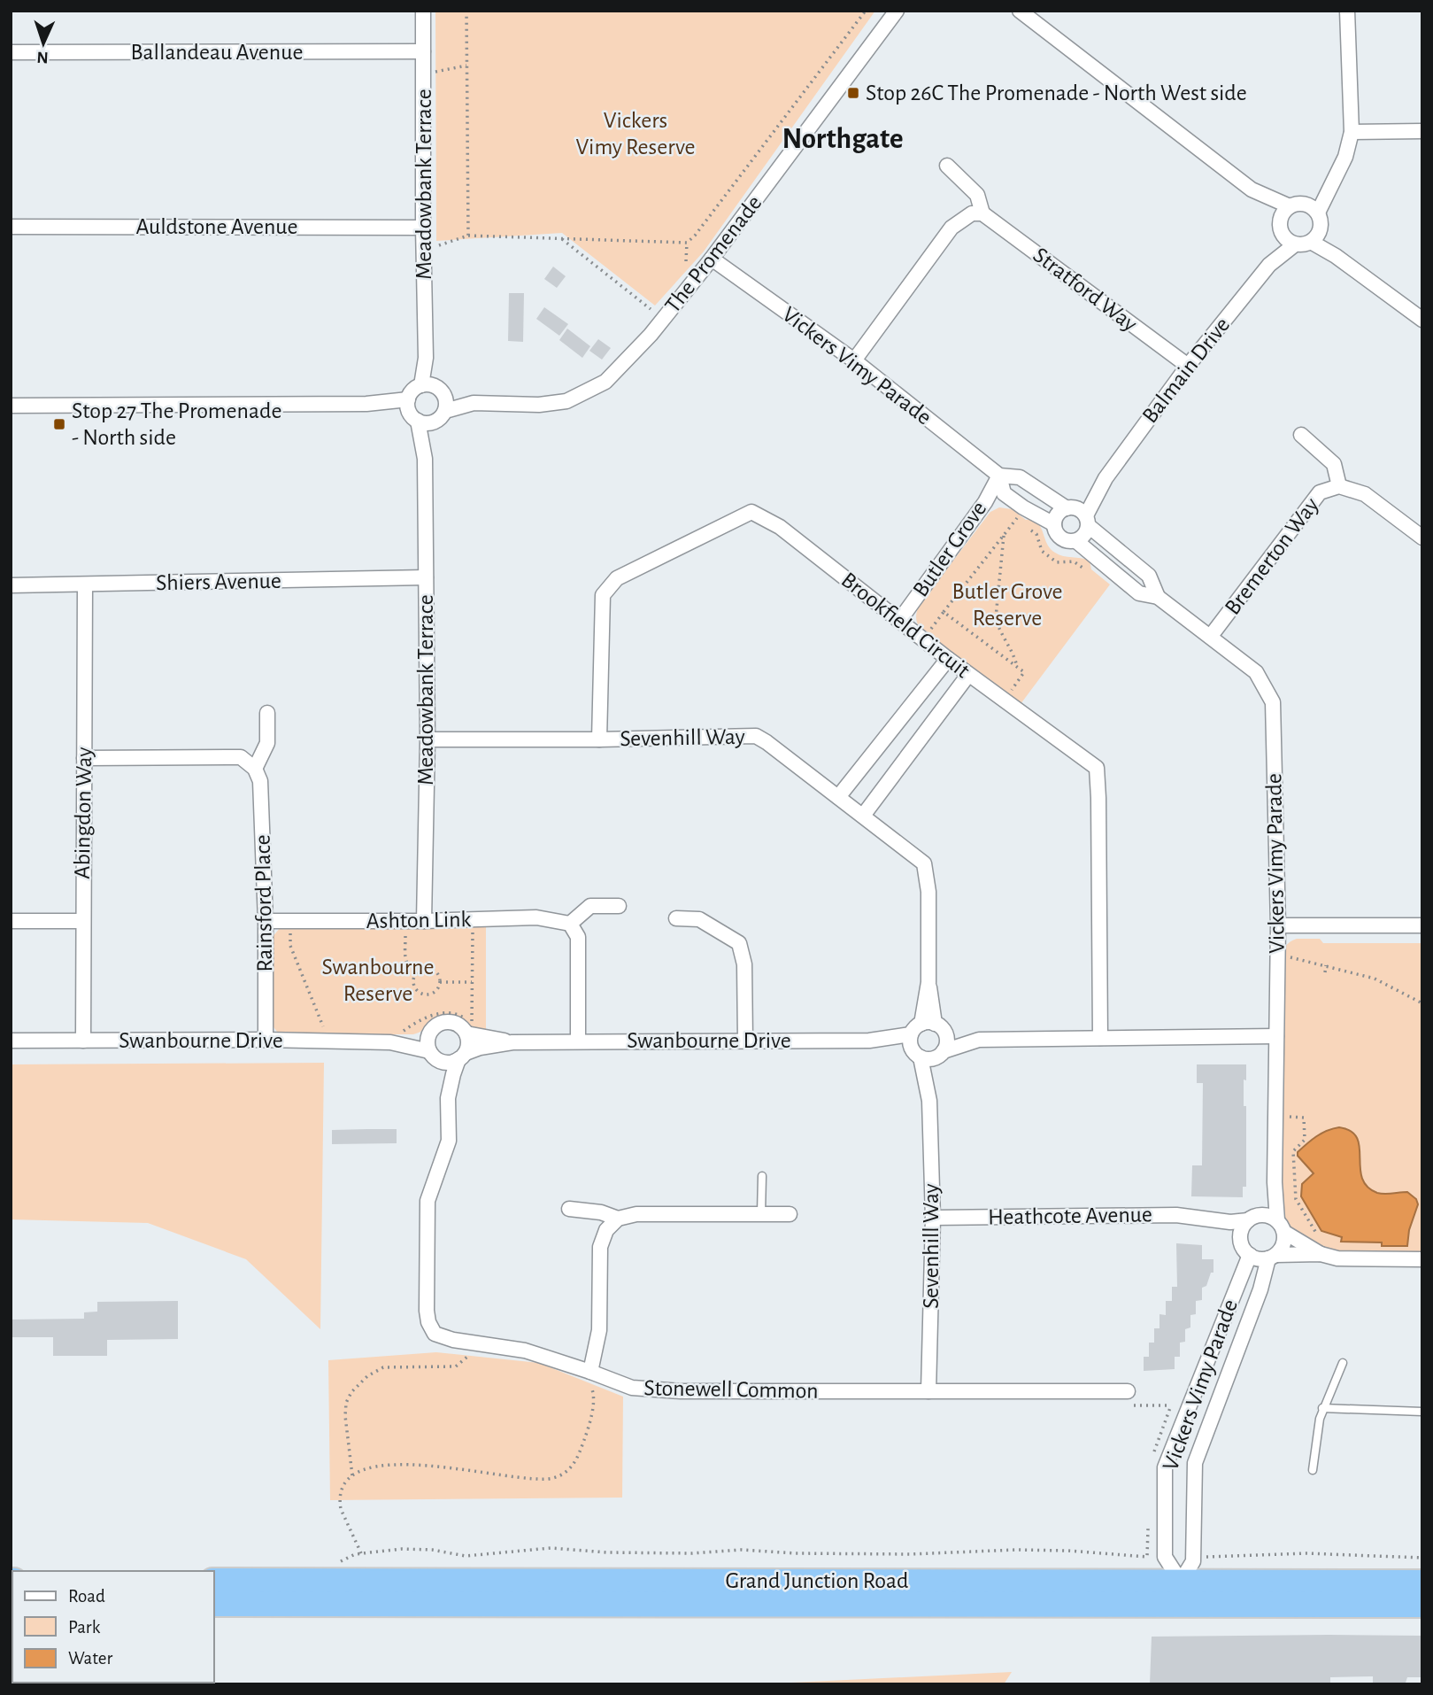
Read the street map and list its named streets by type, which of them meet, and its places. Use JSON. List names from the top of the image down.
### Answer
{
  "streets": {
    "highway": ["Grand Junction Road"],
    "street": [
      "Ballandeau Avenue",
      "Meadowbank Terrace",
      "Auldstone Avenue",
      "The Promenade",
      "Stratford Way",
      "Vickers Vimy Parade",
      "Balmain Drive",
      "Butler Grove",
      "Bremerton Way",
      "Shiers Avenue",
      "Brookfield Circuit",
      "Sevenhill Way",
      "Abingdon Way",
      "Rainsford Place",
      "Ashton Link",
      "Swanbourne Drive",
      "Heathcote Avenue",
      "Stonewell Common"
    ]
  },
  "crossings": [
    ["Ballandeau Avenue", "Meadowbank Terrace"],
    ["Meadowbank Terrace", "Auldstone Avenue"],
    ["Meadowbank Terrace", "The Promenade"],
    ["Meadowbank Terrace", "Shiers Avenue"],
    ["Meadowbank Terrace", "Sevenhill Way"],
    ["Meadowbank Terrace", "Ashton Link"],
    ["The Promenade", "Vickers Vimy Parade"],
    ["Stratford Way", "Balmain Drive"],
    ["Vickers Vimy Parade", "Balmain Drive"],
    ["Vickers Vimy Parade", "Butler Grove"],
    ["Vickers Vimy Parade", "Bremerton Way"],
    ["Vickers Vimy Parade", "Heathcote Avenue"],
    ["Vickers Vimy Parade", "Grand Junction Road"],
    ["Butler Grove", "Brookfield Circuit"],
    ["Shiers Avenue", "Abingdon Way"],
    ["Brookfield Circuit", "Sevenhill Way"],
    ["Sevenhill Way", "Swanbourne Drive"],
    ["Sevenhill Way", "Heathcote Avenue"],
    ["Sevenhill Way", "Stonewell Common"],
    ["Abingdon Way", "Swanbourne Drive"],
    ["Rainsford Place", "Ashton Link"],
    ["Rainsford Place", "Swanbourne Drive"],
    ["Swanbourne Drive", "Stonewell Common"]
  ],
  "districts": ["Northgate"],
  "parks": ["Vickers Vimy Reserve", "Butler Grove Reserve", "Swanbourne Reserve"],
  "places": {
    "transit": ["Stop 26C The Promenade - North West side", "Stop 27 The Promenade - North side"]
  },
  "legend": ["Road", "Park", "Water"],
  "north": "bottom"
}
